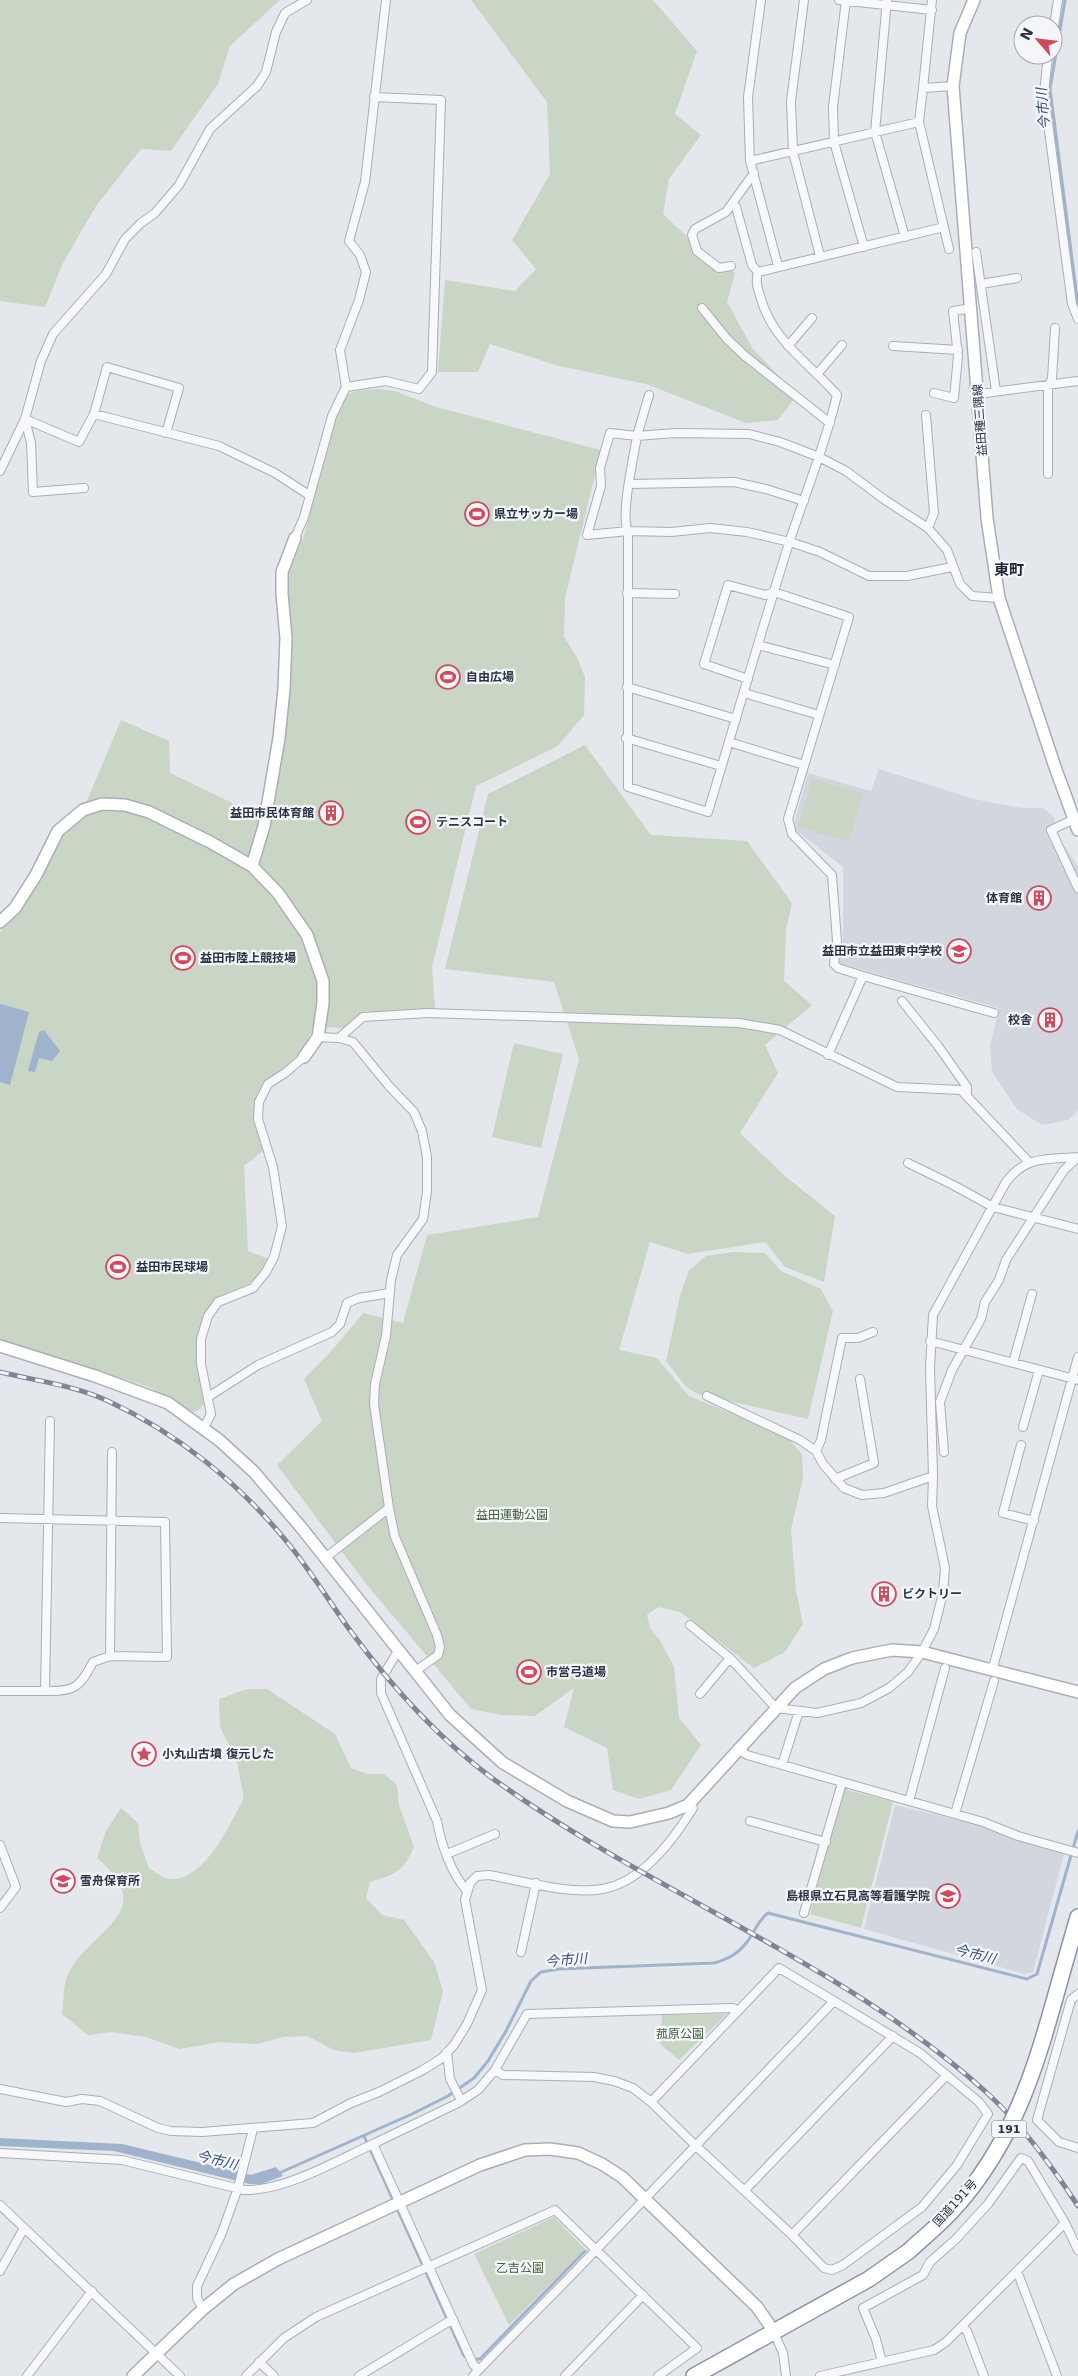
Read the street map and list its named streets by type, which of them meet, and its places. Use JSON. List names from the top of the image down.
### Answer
{
  "streets": {
    "highway": ["191", "国道191号"],
    "street": ["益田種三隅線"]
  },
  "districts": ["東町"],
  "water": ["今市川"],
  "parks": ["益田運動公園", "菰原公園", "乙吉公園"],
  "places": {
    "sports": [
      "県立サッカー場",
      "自由広場",
      "テニスコート",
      "益田市陸上競技場",
      "益田市民球場",
      "市営弓道場"
    ],
    "building": [
      "益田市民体育館",
      "体育館",
      "校舎",
      "ビクトリー"
    ],
    "school or university": ["益田市立益田東中学校", "雪舟保育所", "島根県立石見高等看護学院"],
    "place": ["小丸山古墳 復元した"]
  },
  "north": "top left"
}
